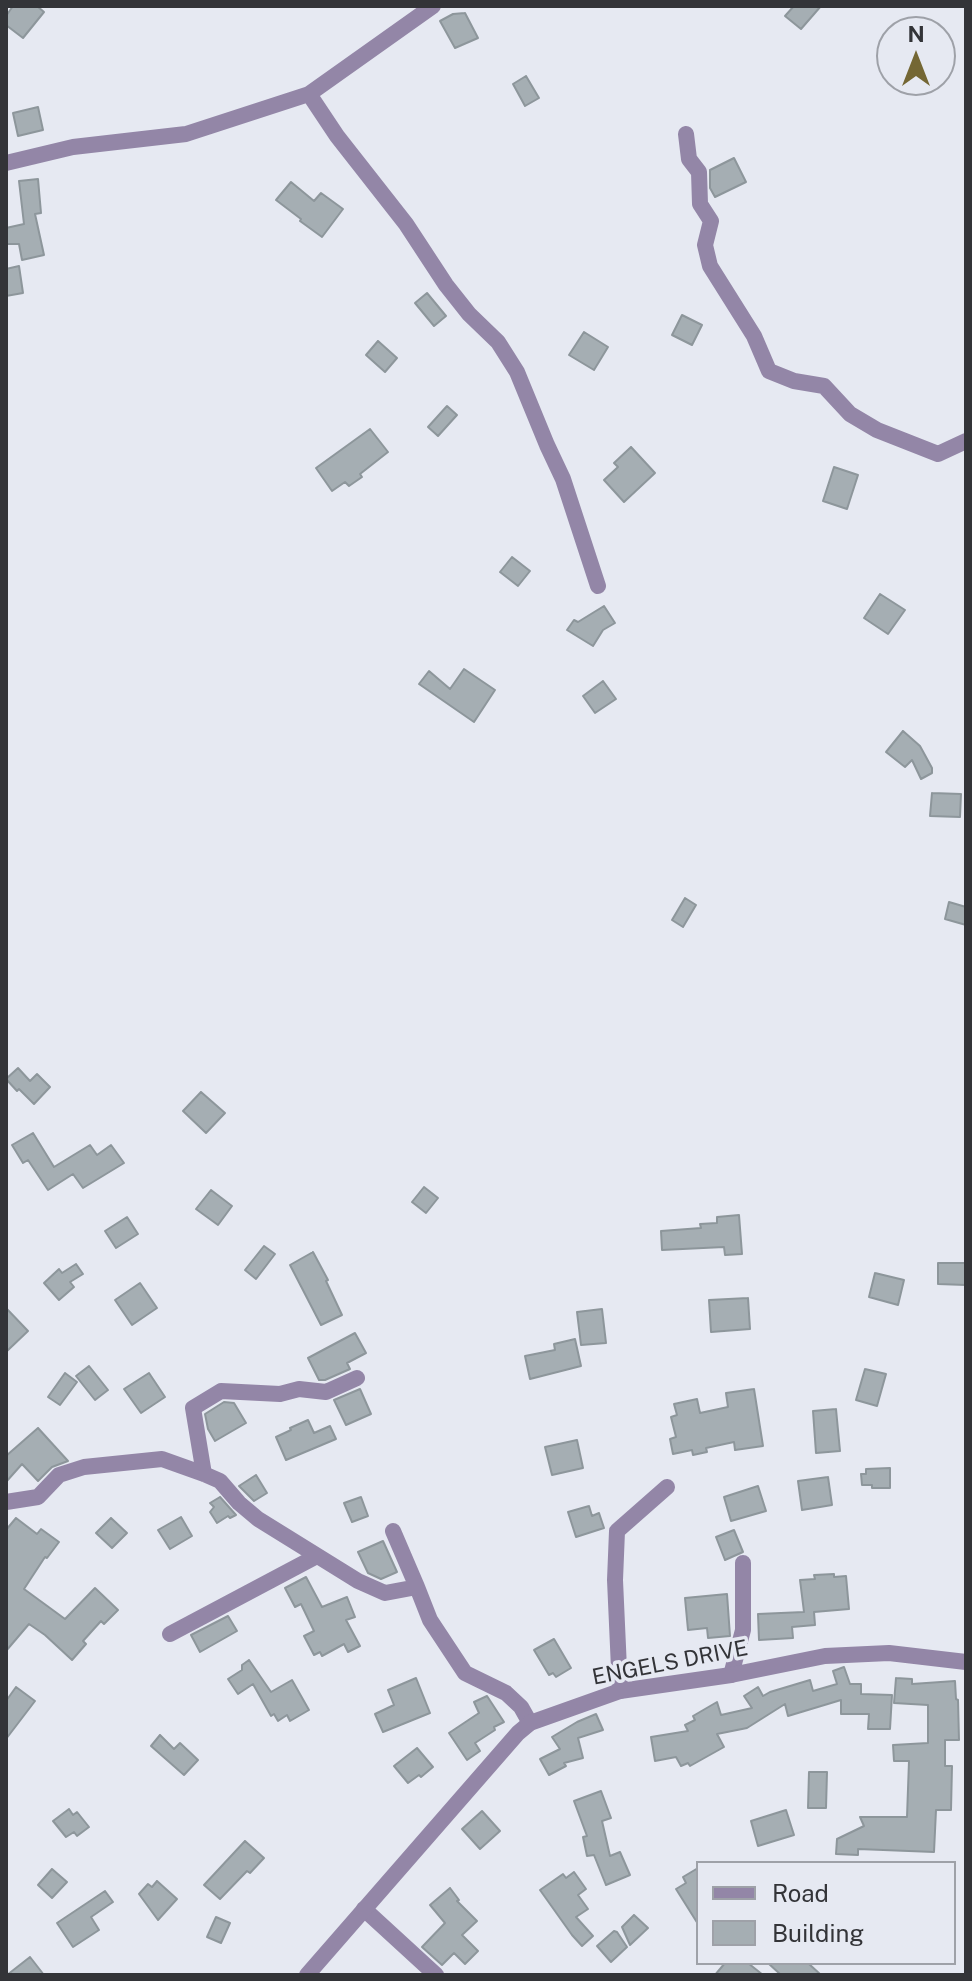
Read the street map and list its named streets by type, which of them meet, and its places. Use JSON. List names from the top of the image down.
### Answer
{
  "streets": {
    "street": ["ENGELS DRIVE"]
  },
  "legend": ["Road", "Building"],
  "north": "top"
}
